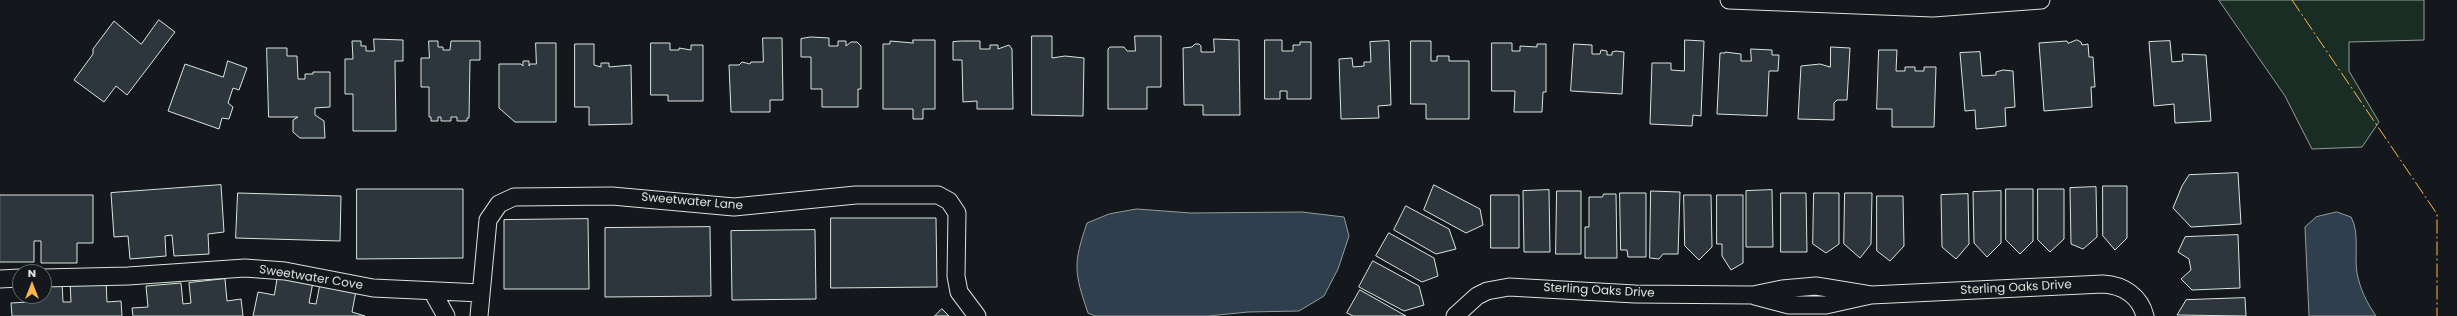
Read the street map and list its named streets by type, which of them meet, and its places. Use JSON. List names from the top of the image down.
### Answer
{
  "streets": {
    "street": ["Sweetwater Lane", "Sweetwater Cove", "Sterling Oaks Drive"]
  },
  "crossings": [
    ["Sweetwater Lane", "Sweetwater Cove"]
  ],
  "north": "top"
}
